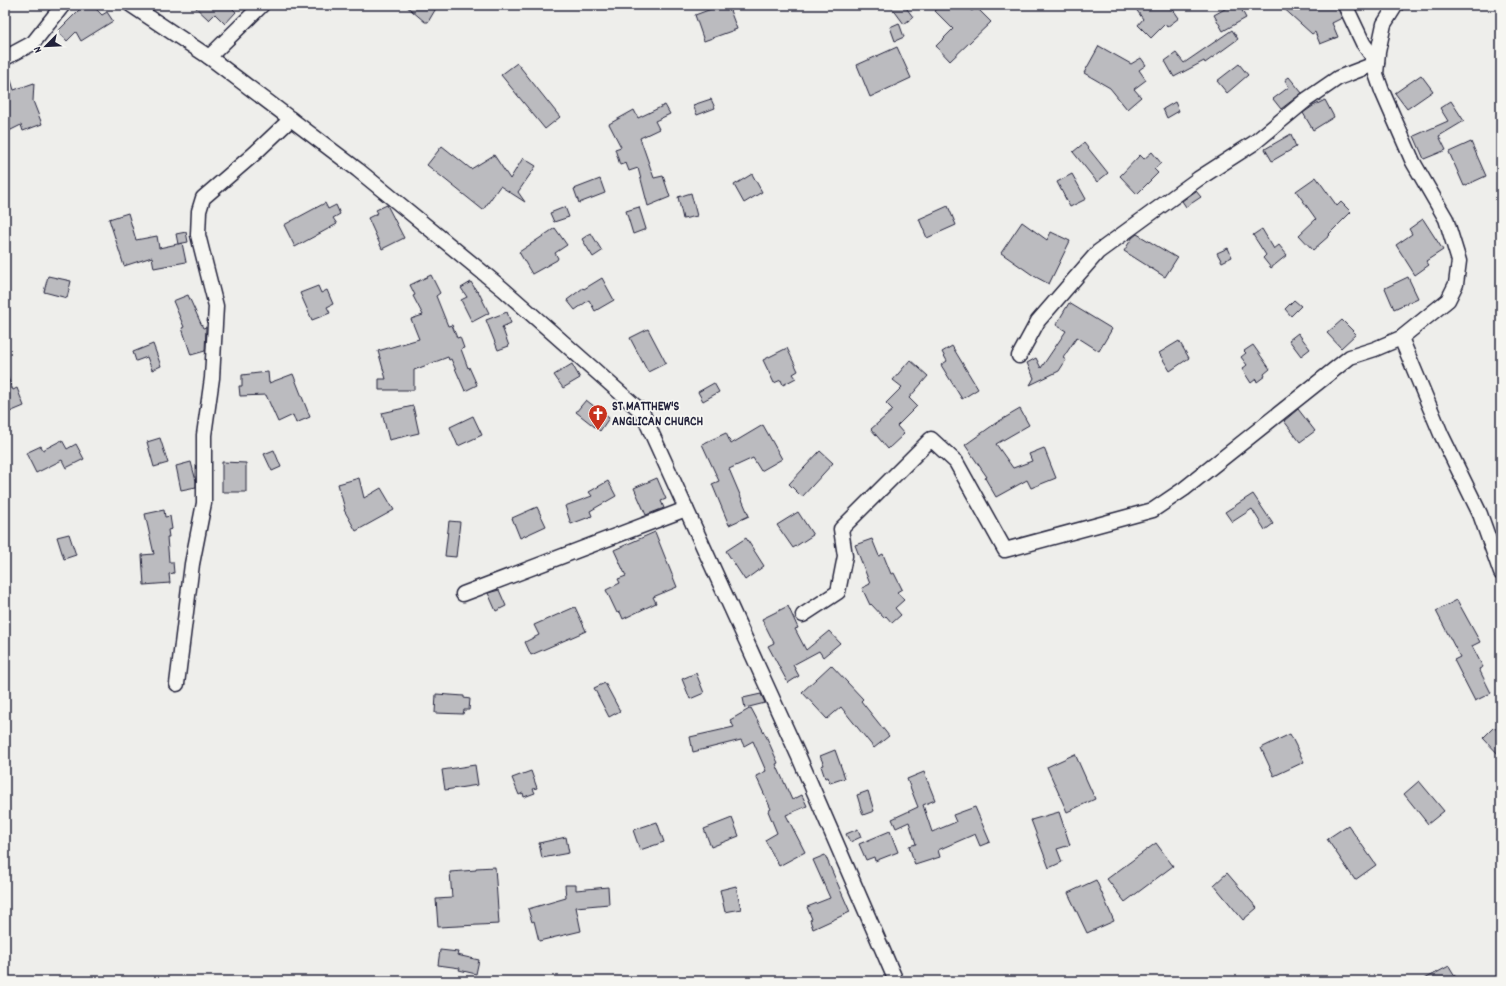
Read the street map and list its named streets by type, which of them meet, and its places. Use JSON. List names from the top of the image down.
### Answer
{
  "places": {
    "church": ["ST MATTHEW'S ANGLICAN CHURCH"]
  },
  "north": "bottom left"
}
